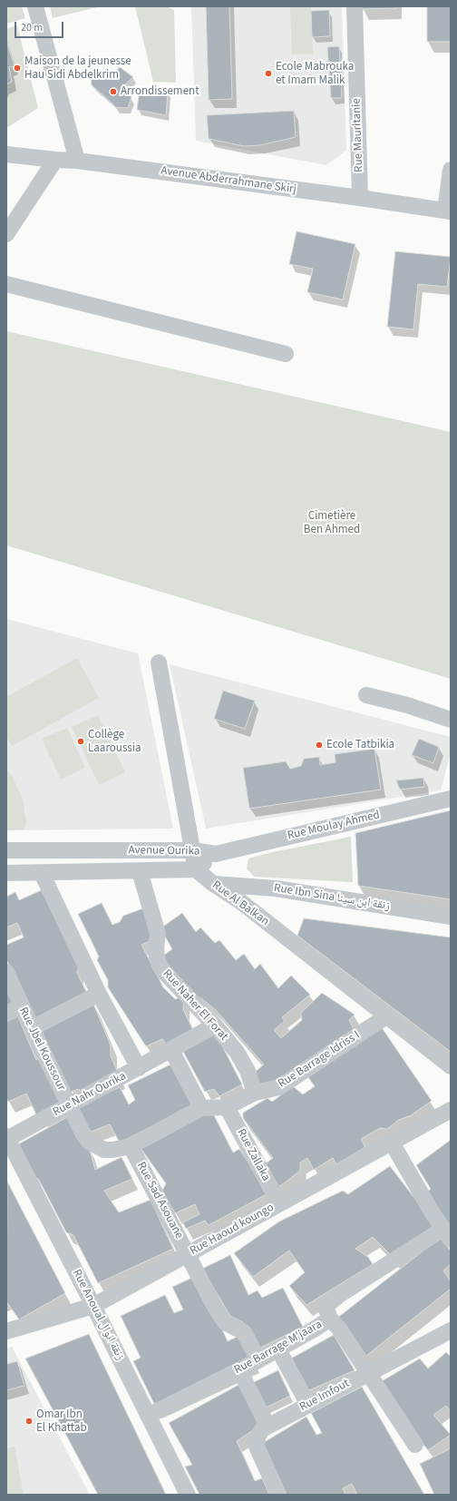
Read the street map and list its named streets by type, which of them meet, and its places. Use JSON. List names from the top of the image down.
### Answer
{
  "streets": {
    "street": [
      "Rue Mauritanie",
      "Avenue Abderrahmane Skirj",
      "Rue Moulay Ahmed",
      "Avenue Ourika",
      "Rue Ibn Sina زنقة ابن سينا",
      "Rue Al Balkan",
      "Rue Naher El Forat",
      "Rue Jbel Koussour",
      "Rue Barrage Idriss I",
      "Rue Nahr Ourika",
      "Rue Zallaka",
      "Rue Sad Asouane",
      "Rue Haoud koungo",
      "Rue Anoual زنقة انوال",
      "Rue Barrage M'jaara",
      "Rue Imfout"
    ]
  },
  "crossings": [
    ["Rue Mauritanie", "Avenue Abderrahmane Skirj"],
    ["Rue Moulay Ahmed", "Avenue Ourika"],
    ["Avenue Ourika", "Rue Al Balkan"],
    ["Avenue Ourika", "Rue Naher El Forat"],
    ["Rue Ibn Sina زنقة ابن سينا", "Rue Al Balkan"],
    ["Rue Al Balkan", "Rue Barrage Idriss I"],
    ["Rue Naher El Forat", "Rue Barrage Idriss I"],
    ["Rue Naher El Forat", "Rue Nahr Ourika"],
    ["Rue Jbel Koussour", "Rue Barrage Idriss I"],
    ["Rue Jbel Koussour", "Rue Nahr Ourika"],
    ["Rue Jbel Koussour", "Rue Sad Asouane"],
    ["Rue Barrage Idriss I", "Rue Zallaka"],
    ["Rue Barrage Idriss I", "Rue Sad Asouane"],
    ["Rue Nahr Ourika", "Rue Anoual زنقة انوال"],
    ["Rue Zallaka", "Rue Haoud koungo"],
    ["Rue Sad Asouane", "Rue Haoud koungo"],
    ["Rue Sad Asouane", "Rue Barrage M'jaara"],
    ["Rue Haoud koungo", "Rue Anoual زنقة انوال"],
    ["Rue Anoual زنقة انوال", "Rue Barrage M'jaara"],
    ["Rue Barrage M'jaara", "Rue Imfout"]
  ],
  "parks": ["Cimetière Ben Ahmed"],
  "places": [
    "Maison de la jeunesse Hau Sidi Abdelkrim",
    "Ecole Mabrouka et Imam Malik",
    "Arrondissement",
    "Collège Laaroussia",
    "Ecole Tatbikia",
    "Omar Ibn El Khattab"
  ],
  "scale_bar": "20 m"
}
